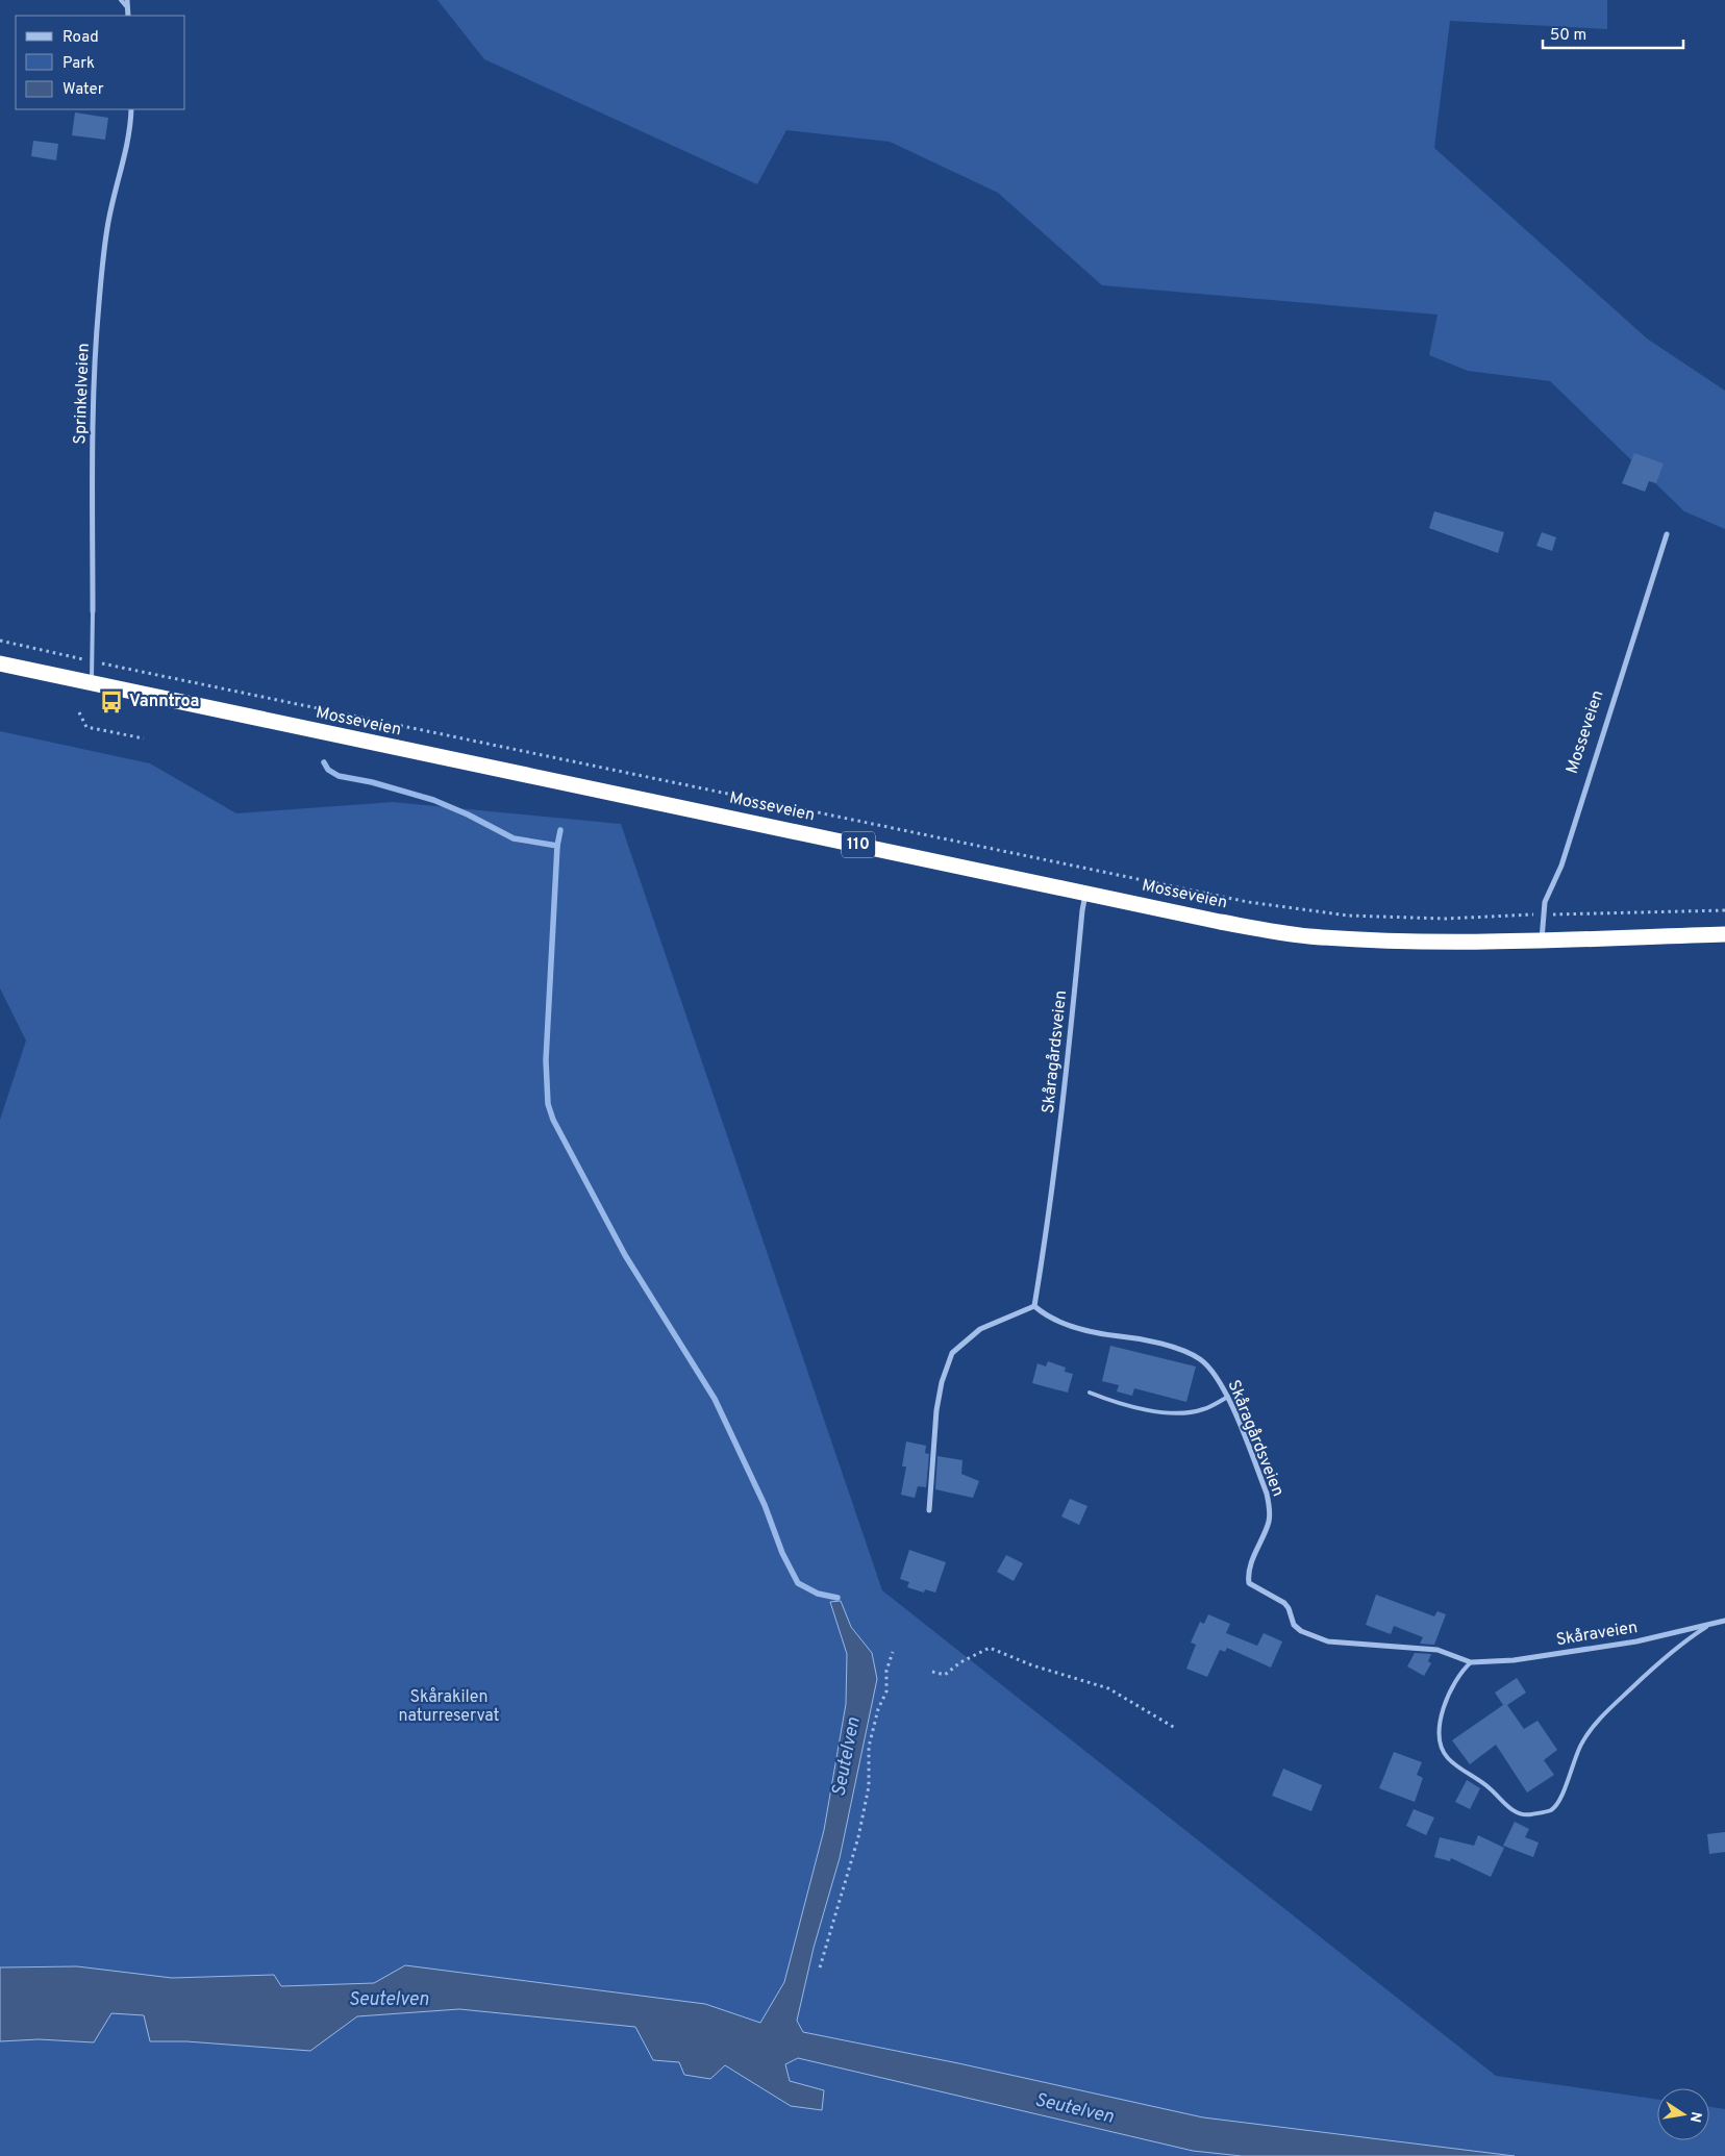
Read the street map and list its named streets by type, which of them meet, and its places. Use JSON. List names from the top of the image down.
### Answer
{
  "streets": {
    "highway": ["Mosseveien", "110"],
    "street": ["Sprinkelveien", "Skåragårdsveien", "Skåraveien"]
  },
  "crossings": [
    ["Sprinkelveien", "Mosseveien"],
    ["Mosseveien", "Skåragårdsveien"],
    ["Skåragårdsveien", "Skåraveien"]
  ],
  "water": ["Seutelven"],
  "parks": ["Skårakilen naturreservat"],
  "places": {
    "bus stop": ["Vanntroa"]
  },
  "legend": ["Road", "Park", "Water"],
  "scale_bar": "50 m",
  "north": "right"
}
